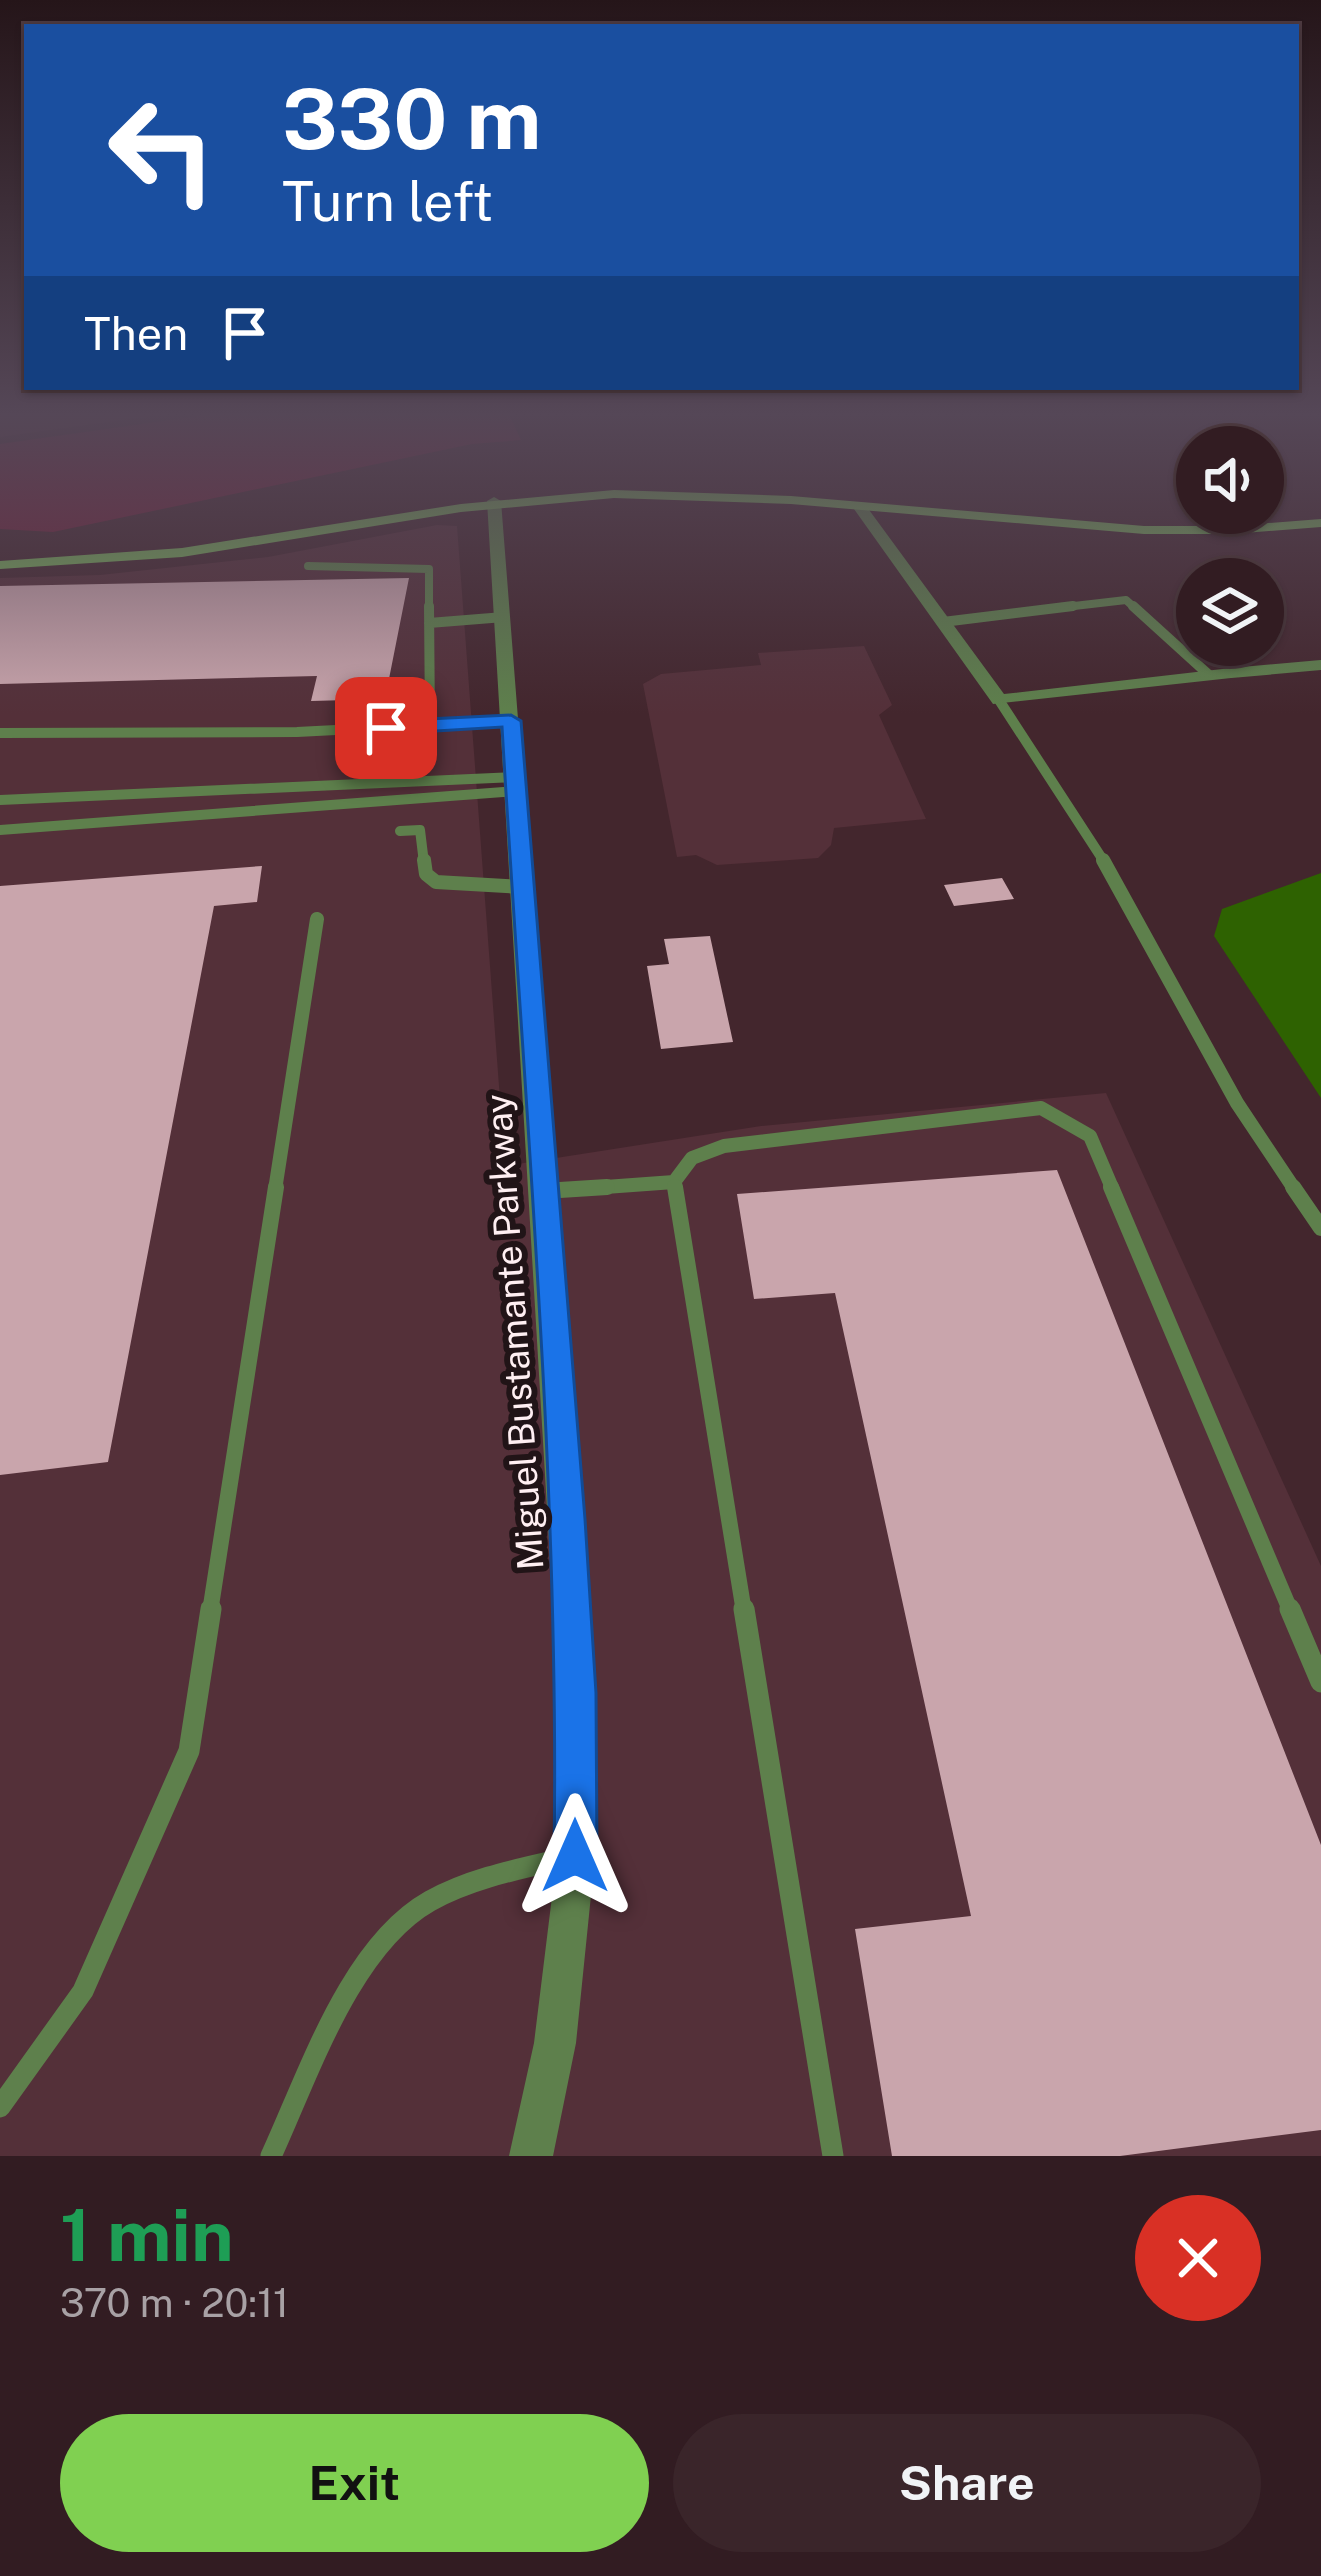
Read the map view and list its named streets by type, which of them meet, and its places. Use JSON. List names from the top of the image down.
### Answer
{
  "streets": {
    "street": ["Miguel Bustamante Parkway"]
  },
  "page": {
    "turn": ["330 m", "Turn left"],
    "then": "Then",
    "heading": ["1 min", "370 m · 20:11"],
    "buttons": ["Exit", "Share"]
  }
}
